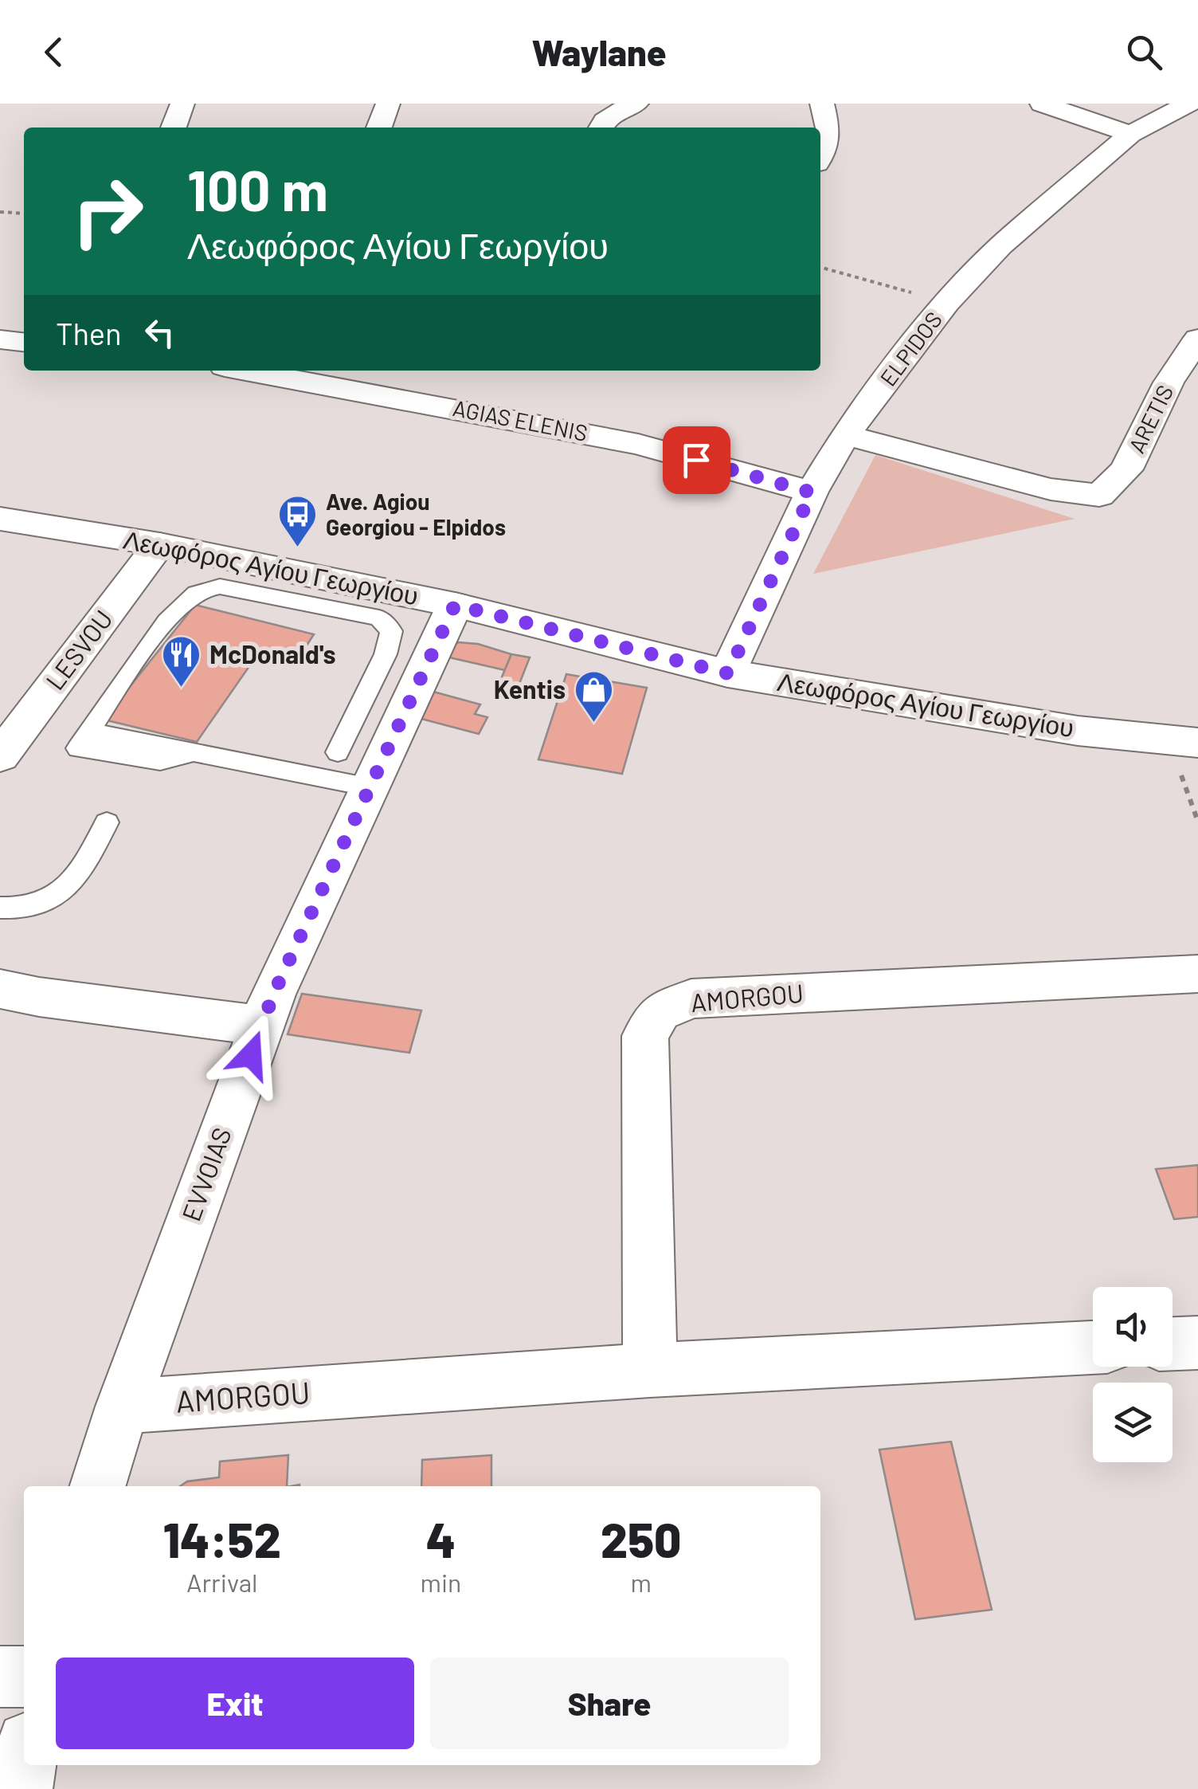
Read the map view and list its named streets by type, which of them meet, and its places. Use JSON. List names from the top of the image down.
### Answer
{
  "streets": {
    "street": [
      "ELPIDOS",
      "ARETIS",
      "AGIAS ELENIS",
      "Λεωφόρος Αγίου Γεωργίου",
      "LESVOU",
      "AMORGOU",
      "EVVOIAS"
    ]
  },
  "crossings": [
    ["ELPIDOS", "ARETIS"],
    ["ELPIDOS", "AGIAS ELENIS"],
    ["ELPIDOS", "Λεωφόρος Αγίου Γεωργίου"],
    ["Λεωφόρος Αγίου Γεωργίου", "LESVOU"],
    ["Λεωφόρος Αγίου Γεωργίου", "EVVOIAS"],
    ["AMORGOU", "EVVOIAS"]
  ],
  "places": {
    "bus stop": ["Ave. Agiou Georgiou - Elpidos"],
    "restaurant": ["McDonald's"],
    "shop": ["Kentis"]
  },
  "page": {
    "header": "Waylane",
    "turn": ["100 m", "Λεωφόρος Αγίου Γεωργίου"],
    "then": "Then",
    "eta": [
      "14:52",
      "Arrival",
      "4",
      "min",
      "250",
      "m"
    ],
    "buttons": ["Exit", "Share"]
  }
}
